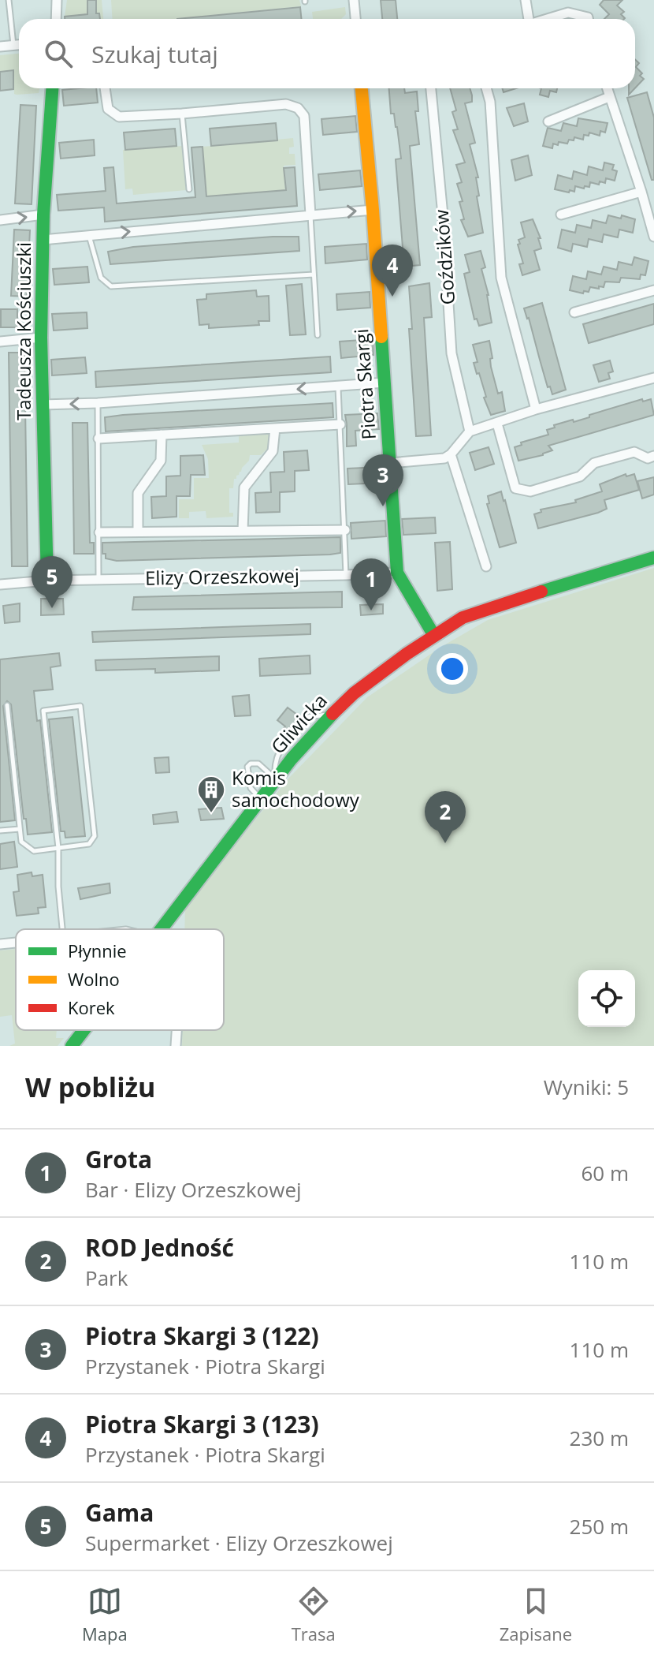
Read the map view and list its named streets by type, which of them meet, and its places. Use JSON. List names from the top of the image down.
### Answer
{
  "streets": {
    "street": [
      "Goździków",
      "Tadeusza Kościuszki",
      "Piotra Skargi",
      "Elizy Orzeszkowej",
      "Gliwicka"
    ]
  },
  "crossings": [
    ["Tadeusza Kościuszki", "Elizy Orzeszkowej"],
    ["Piotra Skargi", "Elizy Orzeszkowej"],
    ["Piotra Skargi", "Gliwicka"]
  ],
  "places": {
    "building": ["Komis samochodowy"]
  },
  "legend": ["Płynnie", "Wolno", "Korek"],
  "page": {
    "search": "Szukaj tutaj",
    "pins": [
      "4",
      "3",
      "5",
      "1",
      "2"
    ],
    "heading": ["W pobliżu", "Wyniki: 5"],
    "list": [
      {
        "mark": "1",
        "name": "Grota",
        "note": "Bar · Elizy Orzeszkowej",
        "value": "60 m"
      },
      {
        "mark": "2",
        "name": "ROD Jedność",
        "note": "Park",
        "value": "110 m"
      },
      {
        "mark": "3",
        "name": "Piotra Skargi 3 (122)",
        "note": "Przystanek · Piotra Skargi",
        "value": "110 m"
      },
      {
        "mark": "4",
        "name": "Piotra Skargi 3 (123)",
        "note": "Przystanek · Piotra Skargi",
        "value": "230 m"
      },
      {
        "mark": "5",
        "name": "Gama",
        "note": "Supermarket · Elizy Orzeszkowej",
        "value": "250 m"
      }
    ],
    "nav": ["Mapa", "Trasa", "Zapisane"]
  }
}
